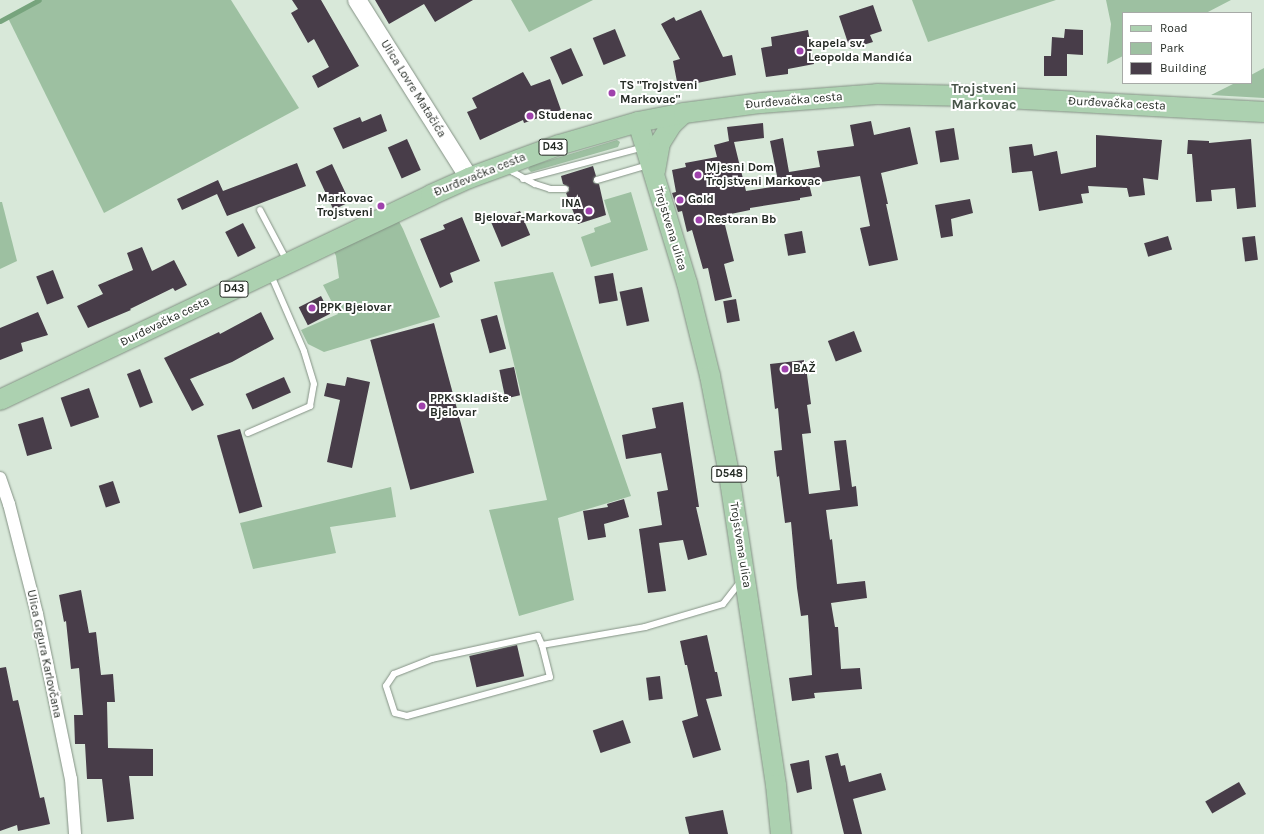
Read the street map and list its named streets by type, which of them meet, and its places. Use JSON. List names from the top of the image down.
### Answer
{
  "streets": {
    "main road": [
      "Ulica Lovre Matačića",
      "Đurđevačka cesta",
      "D43",
      "Trojstvena ulica",
      "D548"
    ],
    "street": ["Ulica Grgura Karlovčana"]
  },
  "crossings": [
    ["Ulica Lovre Matačića", "Đurđevačka cesta"],
    ["Đurđevačka cesta", "Trojstvena ulica"]
  ],
  "districts": ["Trojstveni Markovac"],
  "places": [
    "kapela sv. Leopolda Mandića",
    "TS \"Trojstveni Markovac\"",
    "Studenac",
    "Mjesni Dom Trojstveni Markovac",
    "Gold",
    "Markovac Trojstveni",
    "INA Bjelovar-Markovac",
    "Restoran Bb",
    "PPK Bjelovar",
    "BAŽ",
    "PPK Skladište Bjelovar"
  ],
  "legend": ["Road", "Park", "Building"]
}
